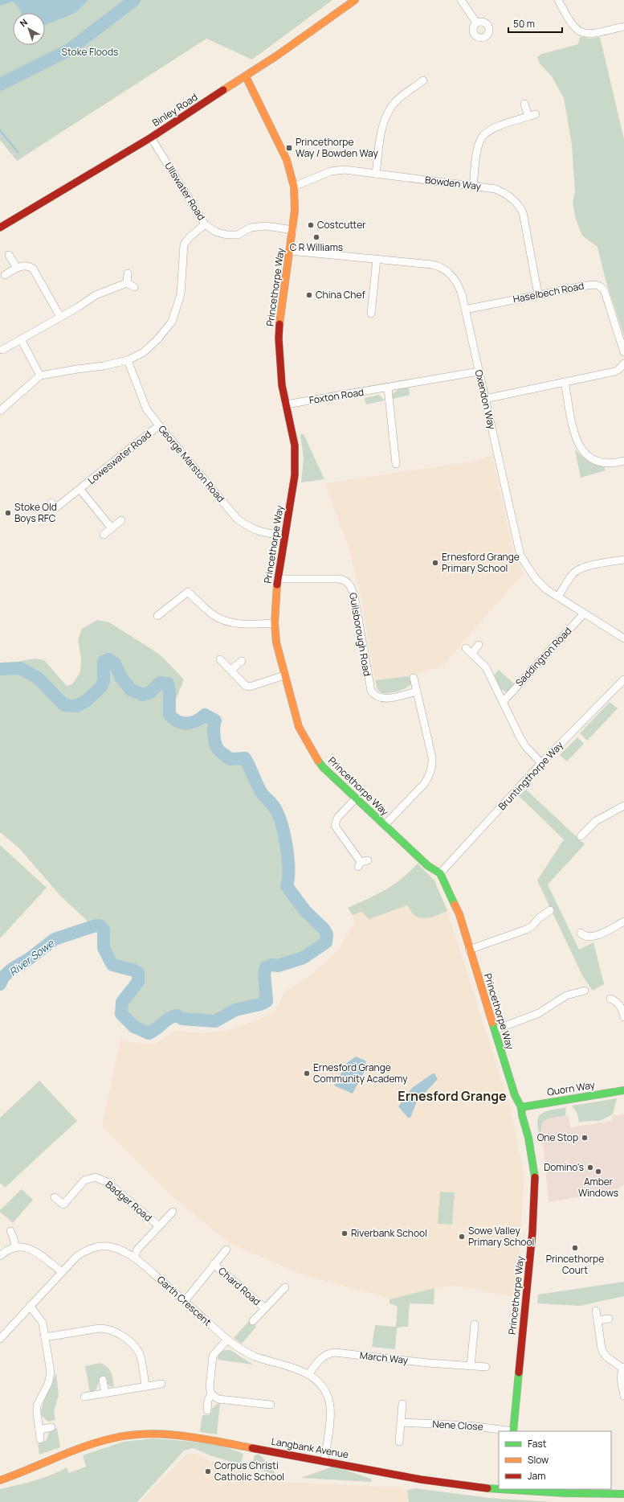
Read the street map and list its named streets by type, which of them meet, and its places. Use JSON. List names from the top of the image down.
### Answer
{
  "streets": {
    "street": [
      "Binley Road",
      "Bowden Way",
      "Ullswater Road",
      "Princethorpe Way",
      "Haselbech Road",
      "Foxton Road",
      "Oxendon Way",
      "Loweswater Road",
      "George Marston Road",
      "Guilsborough Road",
      "Saddington Road",
      "Bruntingthorpe Way",
      "Quorn Way",
      "Badger Road",
      "Chard Road",
      "Garth Crescent",
      "March Way",
      "Nene Close",
      "Langbank Avenue"
    ]
  },
  "crossings": [
    ["Binley Road", "Ullswater Road"],
    ["Binley Road", "Princethorpe Way"],
    ["Bowden Way", "Princethorpe Way"],
    ["Bowden Way", "Haselbech Road"],
    ["Ullswater Road", "George Marston Road"],
    ["Princethorpe Way", "Foxton Road"],
    ["Princethorpe Way", "Oxendon Way"],
    ["Princethorpe Way", "George Marston Road"],
    ["Princethorpe Way", "Guilsborough Road"],
    ["Princethorpe Way", "Bruntingthorpe Way"],
    ["Princethorpe Way", "Quorn Way"],
    ["Haselbech Road", "Oxendon Way"],
    ["Foxton Road", "Oxendon Way"],
    ["Oxendon Way", "Saddington Road"],
    ["Loweswater Road", "George Marston Road"],
    ["Badger Road", "Garth Crescent"],
    ["Chard Road", "Garth Crescent"],
    ["Garth Crescent", "March Way"],
    ["Garth Crescent", "Langbank Avenue"]
  ],
  "districts": ["Ernesford Grange"],
  "water": ["River Sowe"],
  "parks": ["Stoke Floods"],
  "places": {
    "transit": ["Princethorpe Way / Bowden Way"],
    "other": [
      "Costcutter",
      "C R Williams",
      "China Chef",
      "Stoke Old Boys RFC",
      "Ernesford Grange Primary School",
      "Ernesford Grange Community Academy",
      "One Stop",
      "Domino's",
      "Amber Windows",
      "Riverbank School",
      "Sowe Valley Primary School",
      "Princethorpe Court",
      "Corpus Christi Catholic School"
    ]
  },
  "legend": ["Fast", "Slow", "Jam"],
  "scale_bar": "50 m",
  "north": "top left"
}
